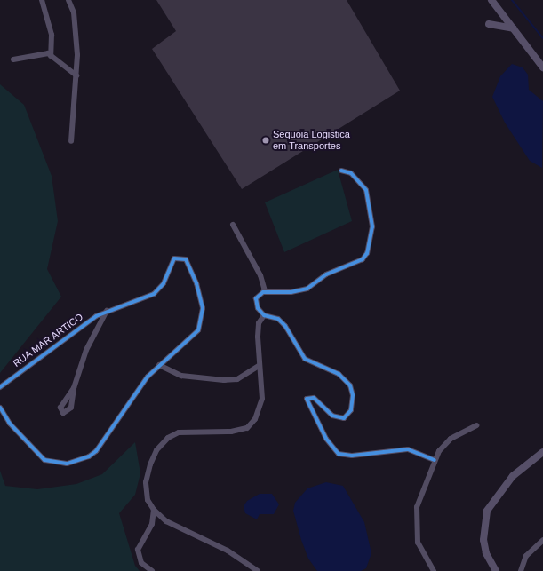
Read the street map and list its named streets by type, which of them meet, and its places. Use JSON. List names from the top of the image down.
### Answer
{
  "streets": {
    "street": ["RUA MAR ARTICO"]
  },
  "places": ["Sequoia Logistica em Transportes"]
}
